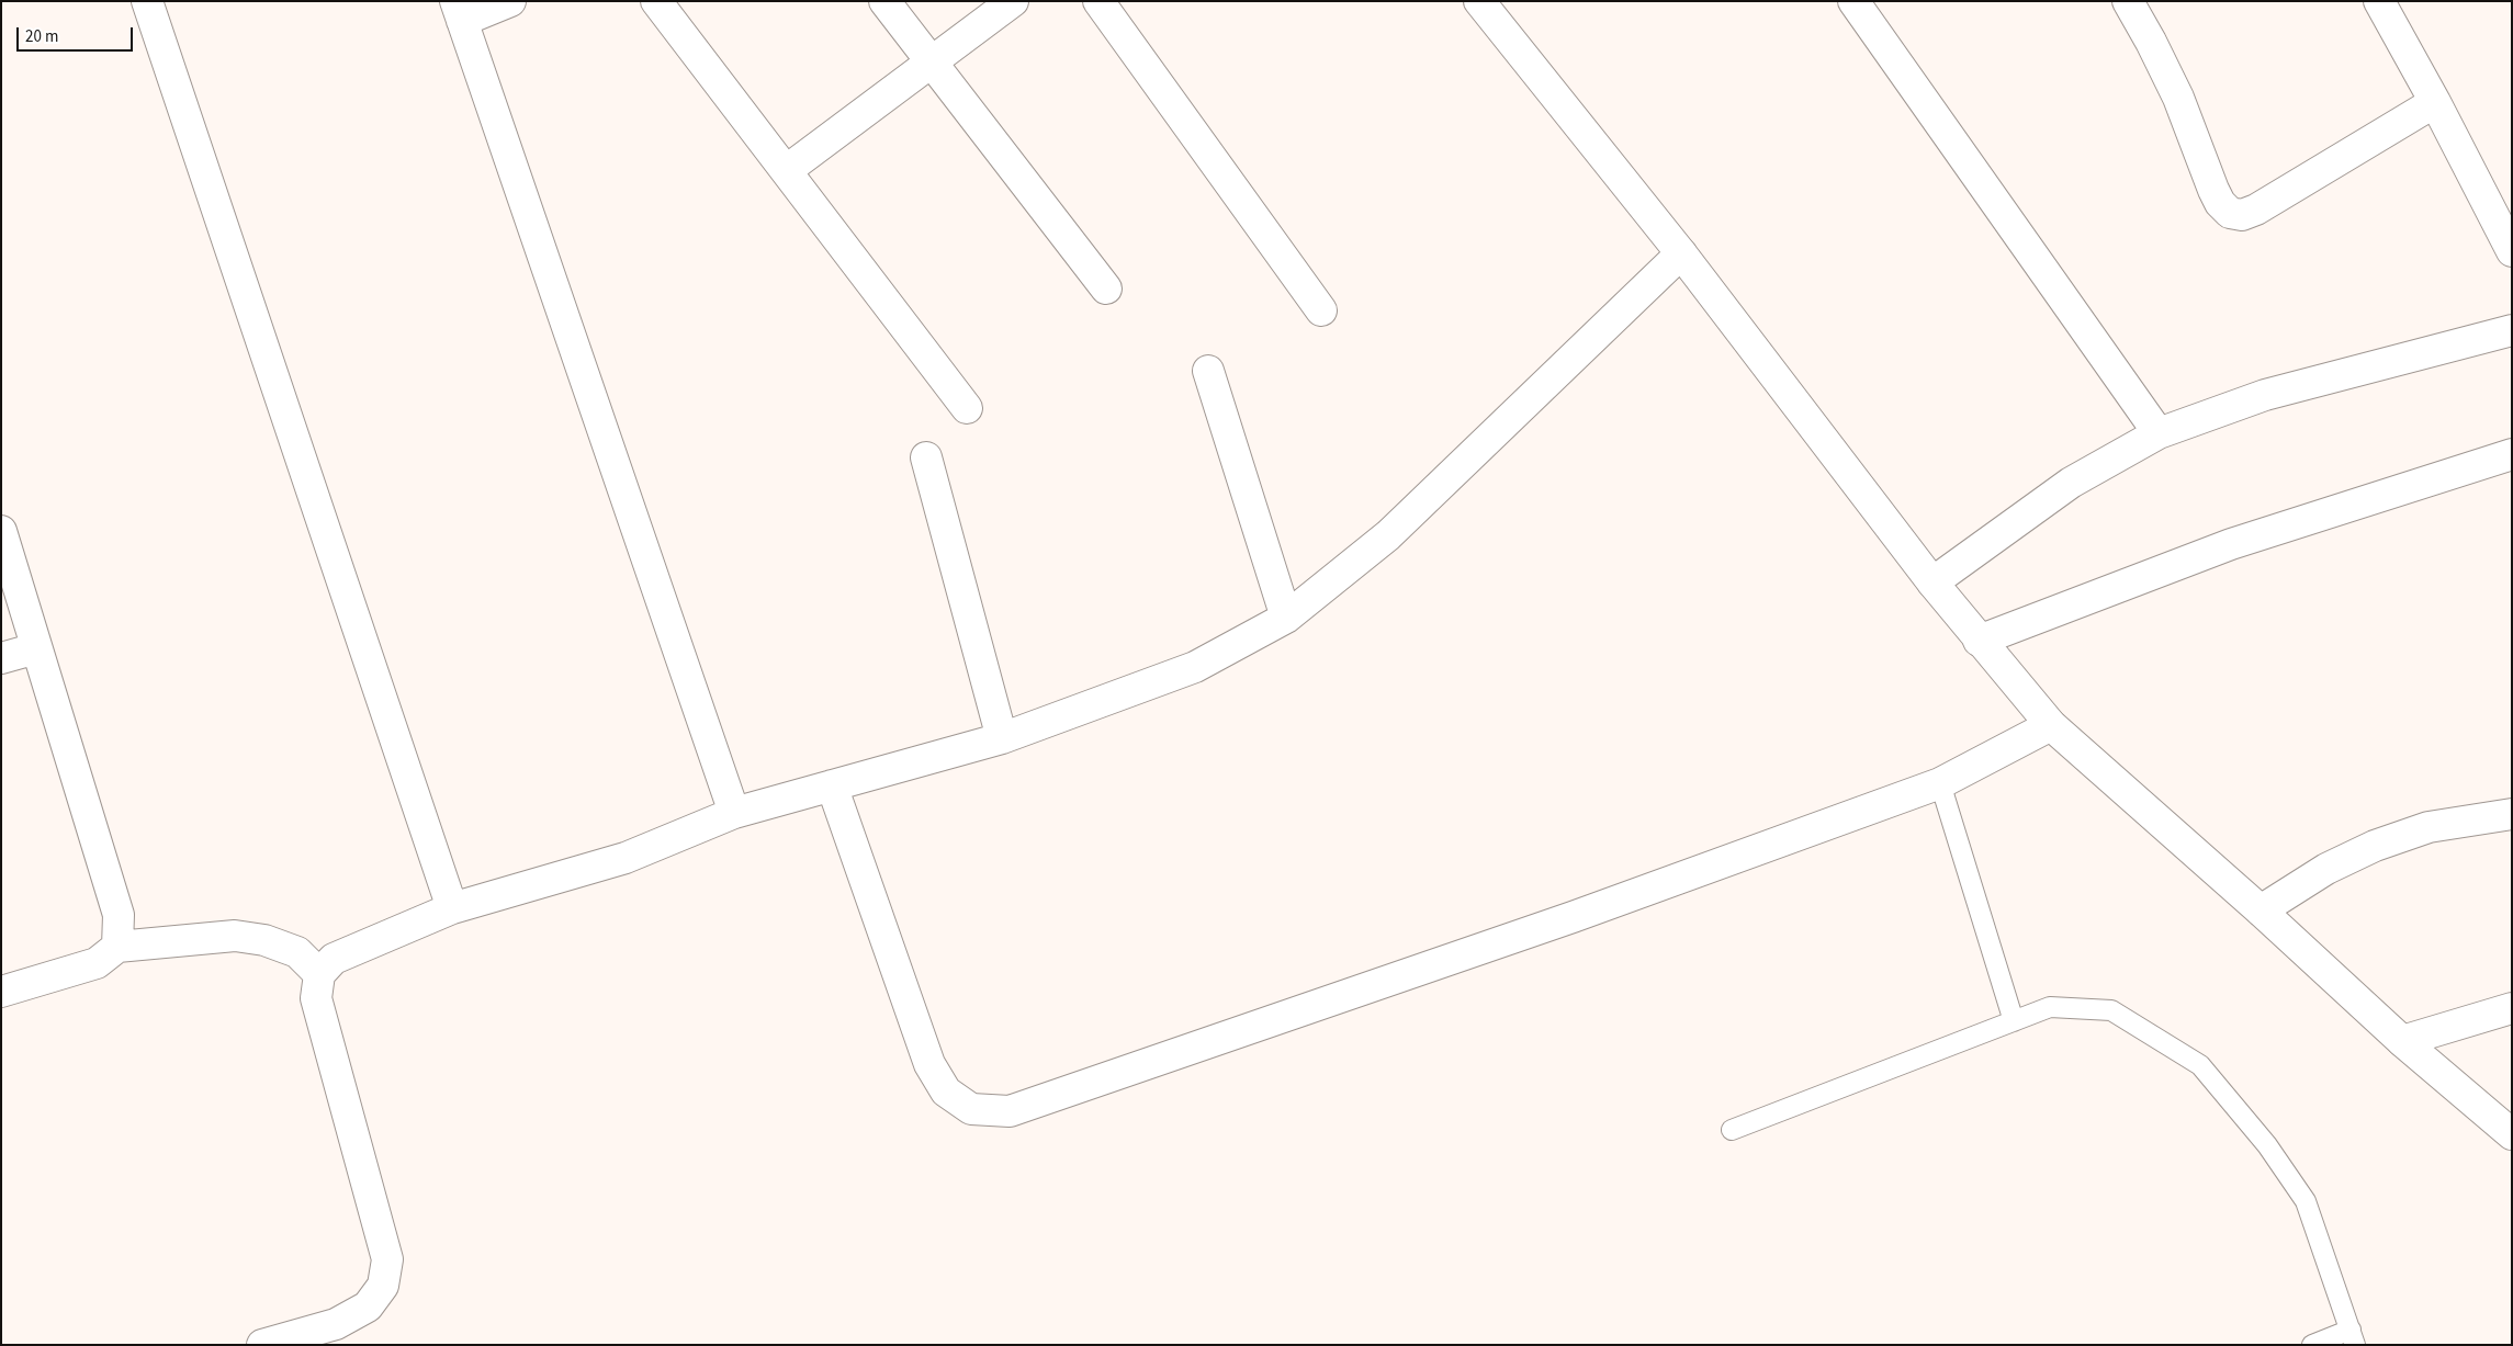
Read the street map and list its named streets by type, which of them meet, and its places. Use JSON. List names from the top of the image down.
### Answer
{
  "scale_bar": "20 m"
}
